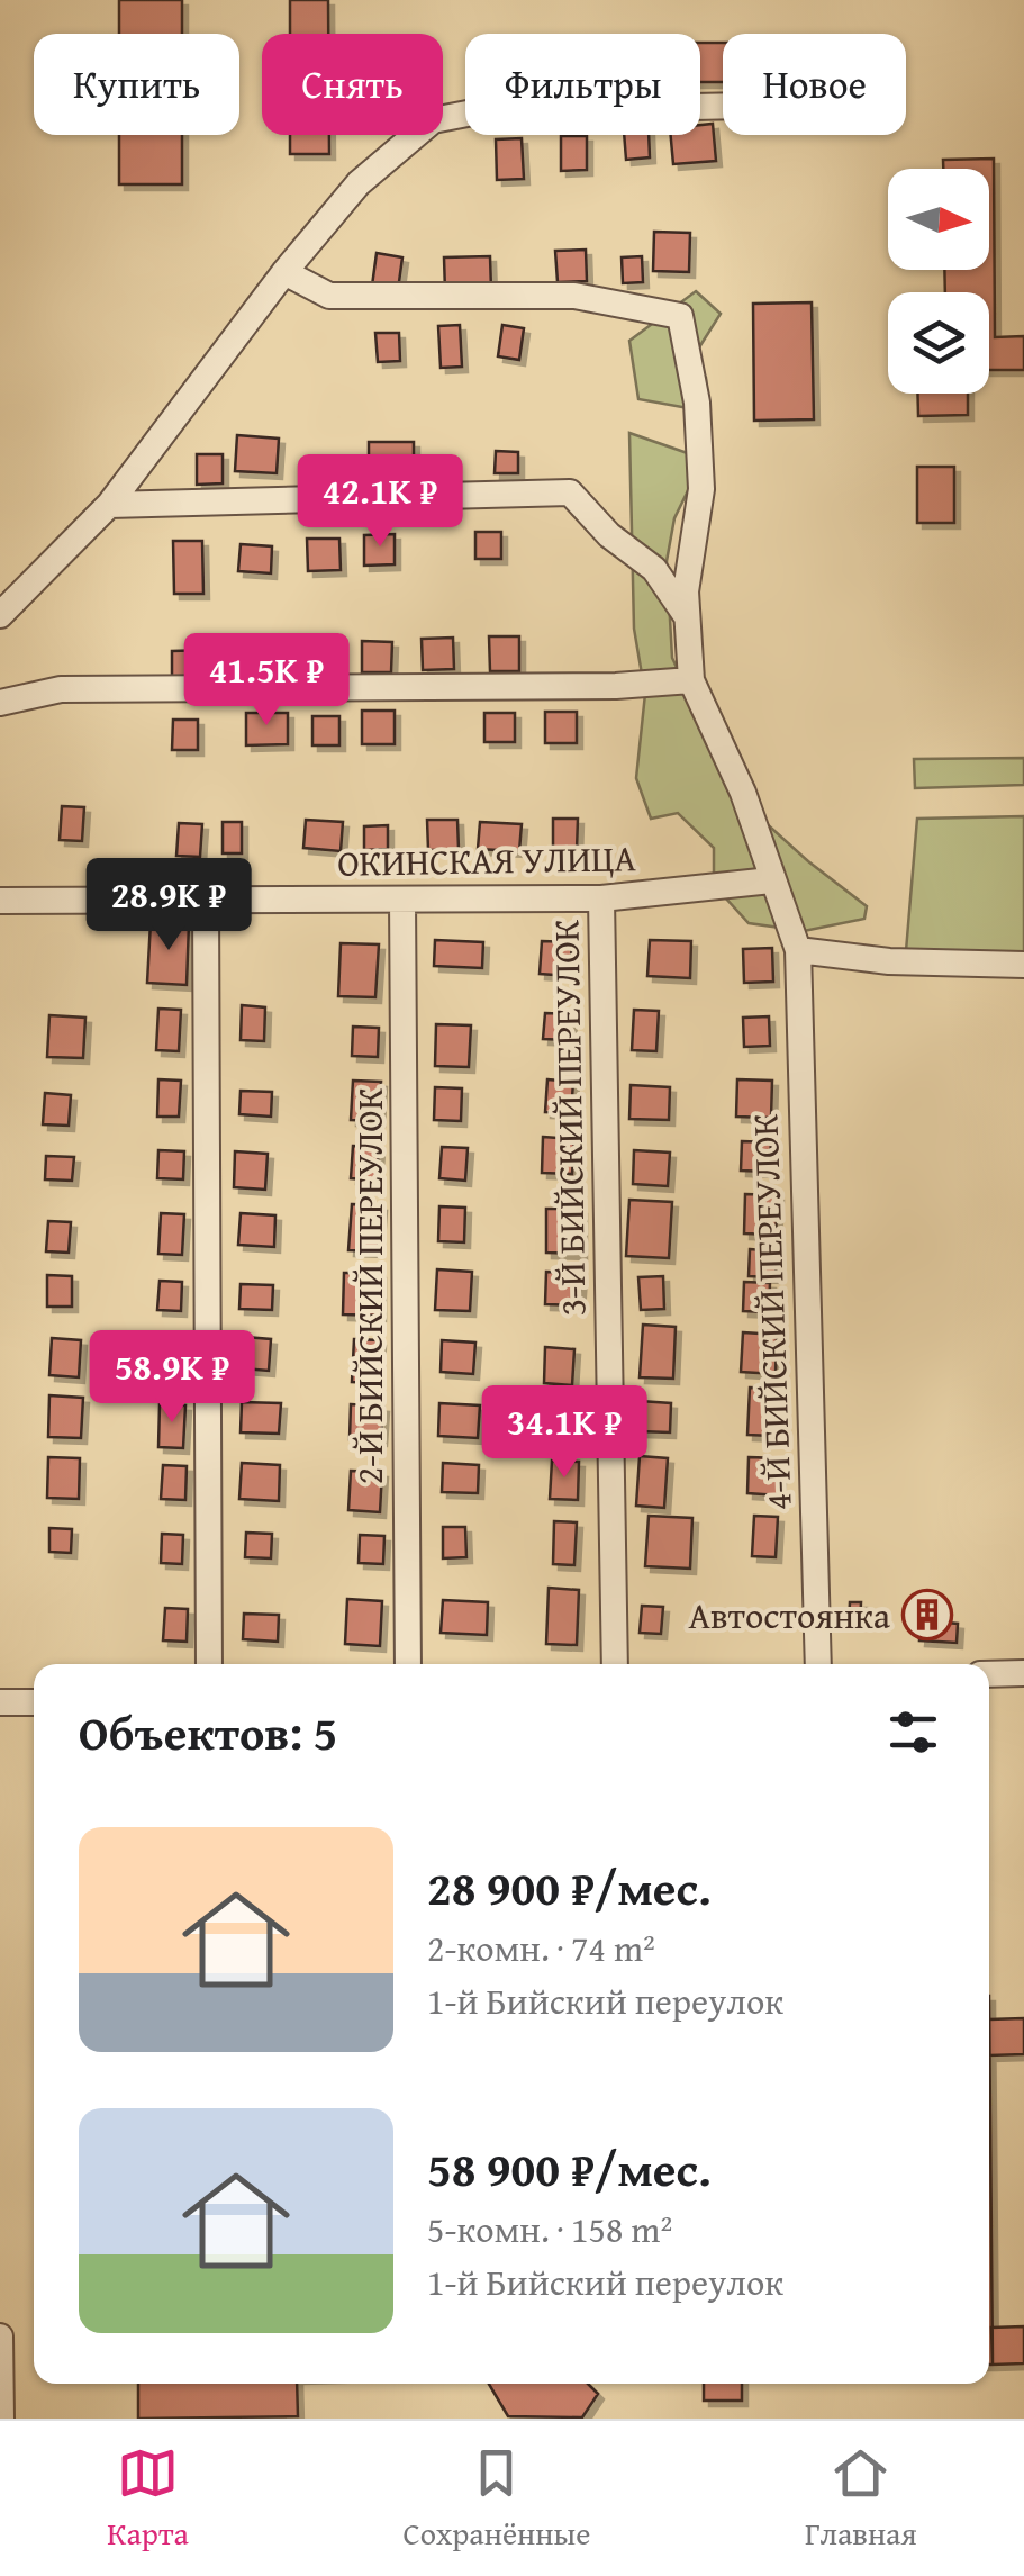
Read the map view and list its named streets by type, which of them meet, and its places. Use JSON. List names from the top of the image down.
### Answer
{
  "streets": {
    "street": [
      "ОКИНСКАЯ УЛИЦА",
      "3-Й БИЙСКИЙ ПЕРЕУЛОК",
      "2-Й БИЙСКИЙ ПЕРЕУЛОК",
      "4-Й БИЙСКИЙ ПЕРЕУЛОК"
    ]
  },
  "crossings": [
    ["ОКИНСКАЯ УЛИЦА", "3-Й БИЙСКИЙ ПЕРЕУЛОК"],
    ["ОКИНСКАЯ УЛИЦА", "2-Й БИЙСКИЙ ПЕРЕУЛОК"],
    ["ОКИНСКАЯ УЛИЦА", "4-Й БИЙСКИЙ ПЕРЕУЛОК"]
  ],
  "places": {
    "building": ["Автостоянка"]
  },
  "north": "right",
  "page": {
    "chip": [
      "Купить",
      "Снять",
      "Фильтры",
      "Новое"
    ],
    "price": [
      "42.1K ₽",
      "41.5K ₽",
      "28.9K ₽",
      "58.9K ₽",
      "34.1K ₽"
    ],
    "heading": "Объектов: 5",
    "list": [
      {
        "name": "28 900 ₽/мес.",
        "note": "2-комн. · 74 m² · 1-й Бийский переулок"
      },
      {
        "name": "58 900 ₽/мес.",
        "note": "5-комн. · 158 m² · 1-й Бийский переулок"
      }
    ],
    "tabs": ["Карта", "Сохранённые", "Главная"]
  }
}
